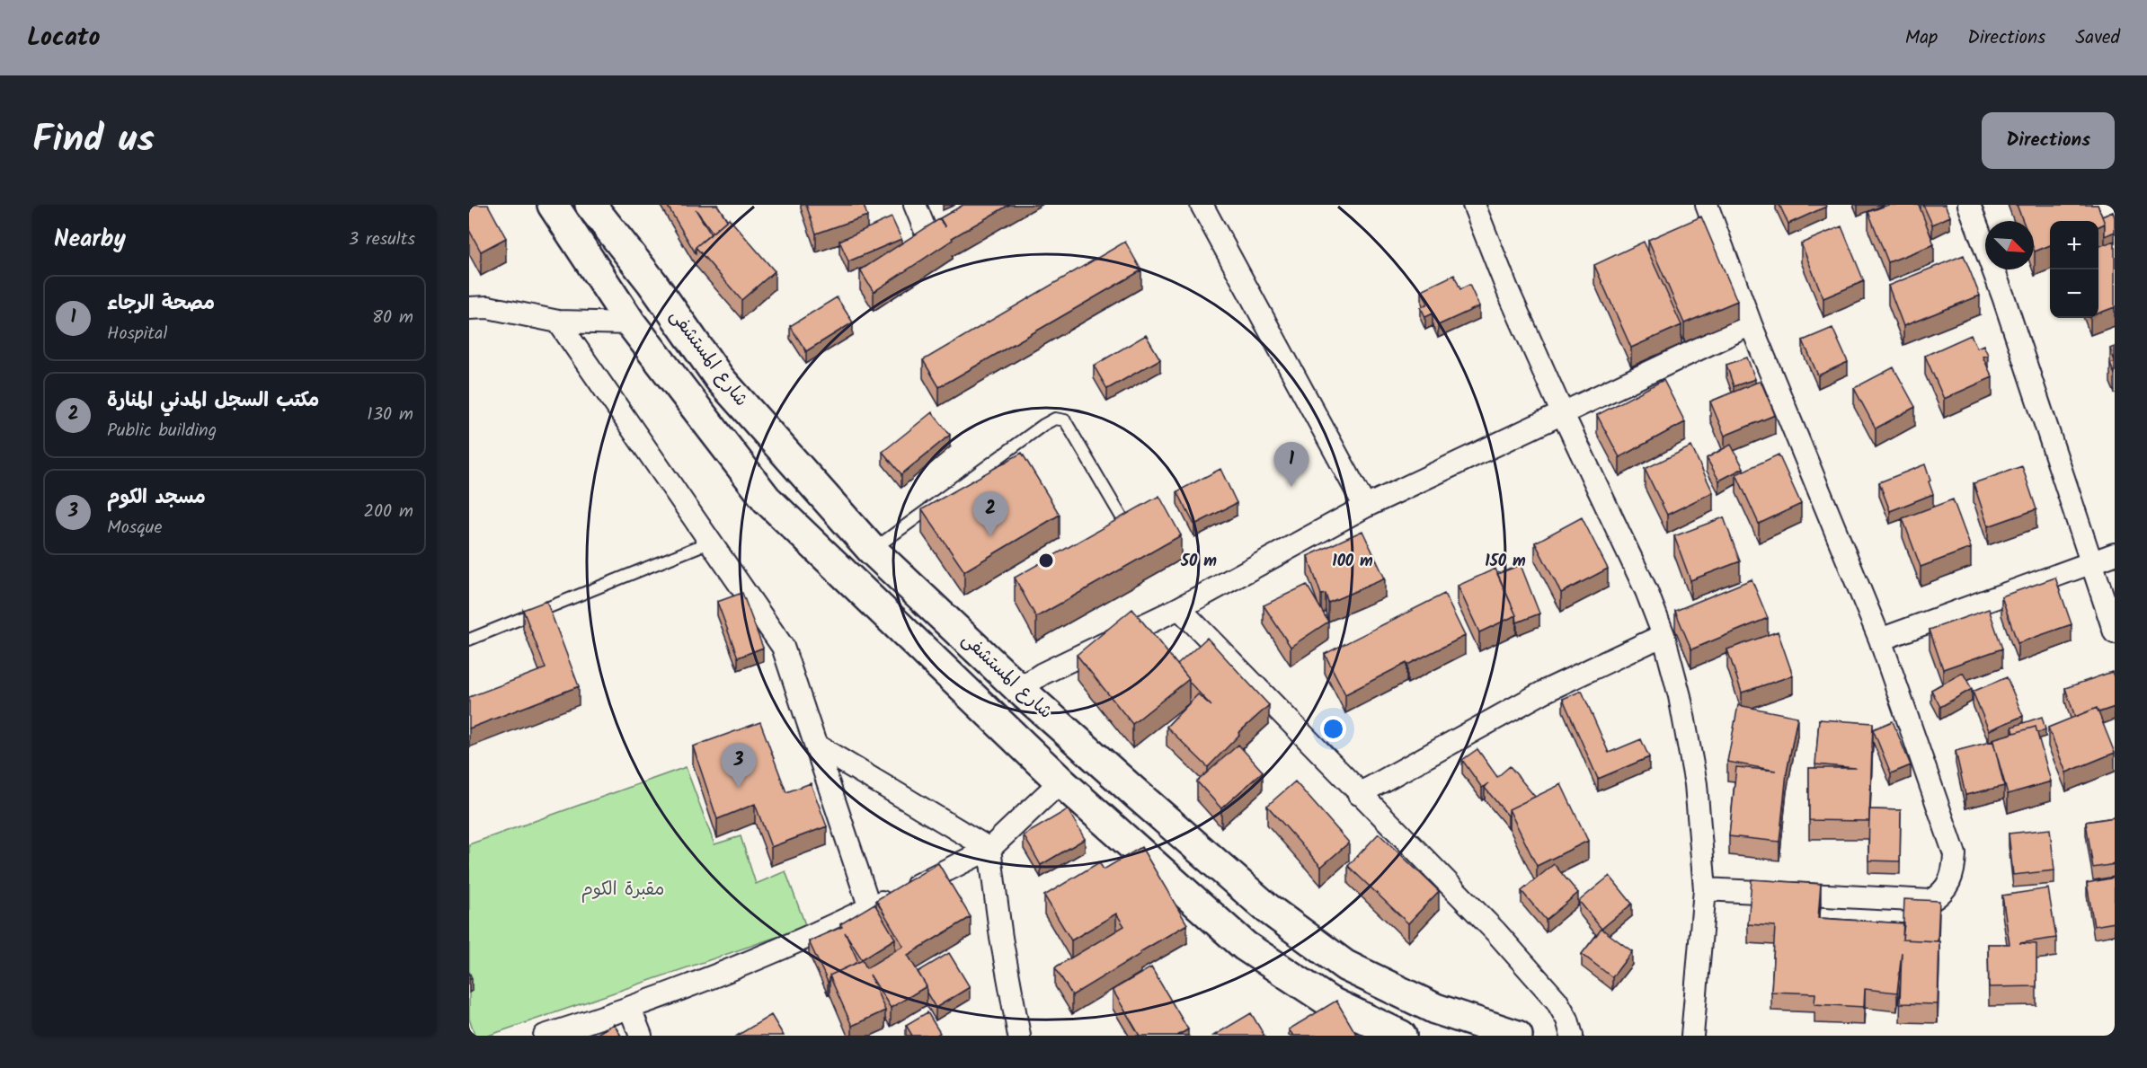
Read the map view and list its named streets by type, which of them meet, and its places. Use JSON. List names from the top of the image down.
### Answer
{
  "streets": {
    "main road": ["شارع المستشفى"]
  },
  "parks": ["مقبرة الكوم"],
  "north": "bottom right",
  "page": {
    "header": "Locato",
    "nav": ["Map", "Directions", "Saved"],
    "title": "Find us",
    "buttons": "Directions",
    "heading": ["Nearby", "3 results"],
    "map_buttons": ["+", "−"],
    "list": [
      {
        "mark": "1",
        "name": "مصحة الرجاء",
        "note": "Hospital",
        "value": "80 m"
      },
      {
        "mark": "2",
        "name": "مكتب السجل المدني المنارة",
        "note": "Public building",
        "value": "130 m"
      },
      {
        "mark": "3",
        "name": "مسجد الكوم",
        "note": "Mosque",
        "value": "200 m"
      }
    ],
    "pins": ["1", "2", "3"]
  },
  "rings": ["50 m", "100 m", "150 m"]
}
